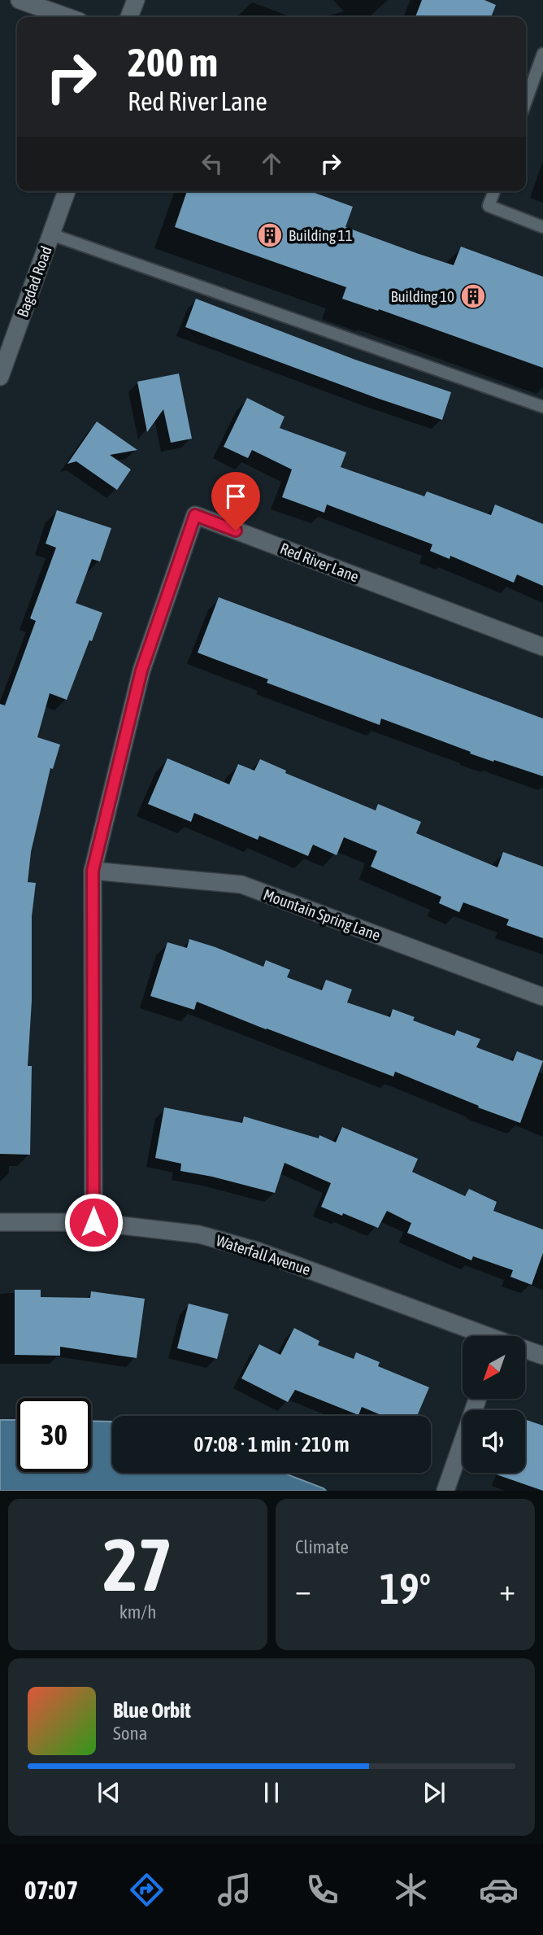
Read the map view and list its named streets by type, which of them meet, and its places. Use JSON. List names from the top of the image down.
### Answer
{
  "streets": {
    "street": [
      "Bagdad Road",
      "Red River Lane",
      "Mountain Spring Lane",
      "Waterfall Avenue"
    ]
  },
  "crossings": [
    ["Red River Lane", "Mountain Spring Lane"],
    ["Red River Lane", "Waterfall Avenue"]
  ],
  "places": {
    "building": ["Building 11", "Building 10"]
  },
  "north": "bottom left",
  "page": {
    "turn": ["200 m", "Red River Lane"],
    "limit": "30",
    "trip": "07:08 · 1 min · 210 m",
    "tile": [
      ["27", "km/h"],
      "Climate"
    ],
    "heat": ["−", "19°", "+"],
    "song": ["Blue Orbit", "Sona"],
    "tabs": "07:07"
  }
}
